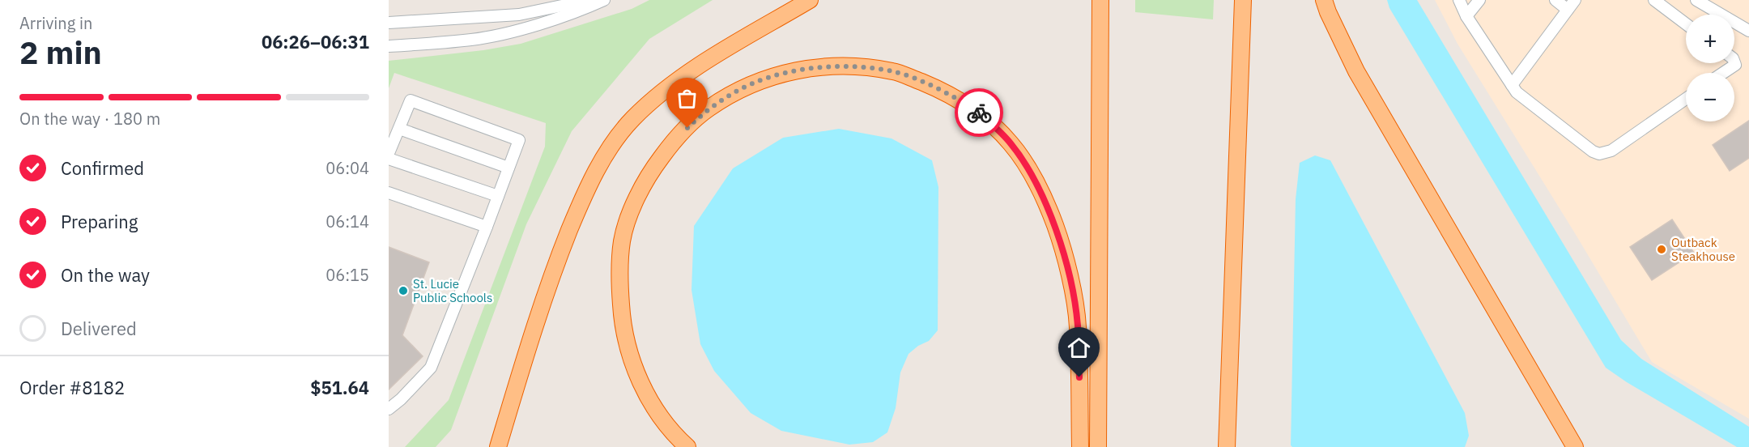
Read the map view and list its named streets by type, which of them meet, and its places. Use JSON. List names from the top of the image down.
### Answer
{
  "places": ["Outback Steakhouse", "St. Lucie Public Schools"],
  "page": {
    "heading": ["2 min", "Arriving in", "06:26–06:31"],
    "panel": ["Order #8182", "$51.64"],
    "map_buttons": ["+", "−"],
    "bar": "On the way · 180 m",
    "list": [
      ["Confirmed", "06:04"],
      ["Preparing", "06:14"],
      ["On the way", "06:15"],
      "Delivered"
    ]
  }
}
